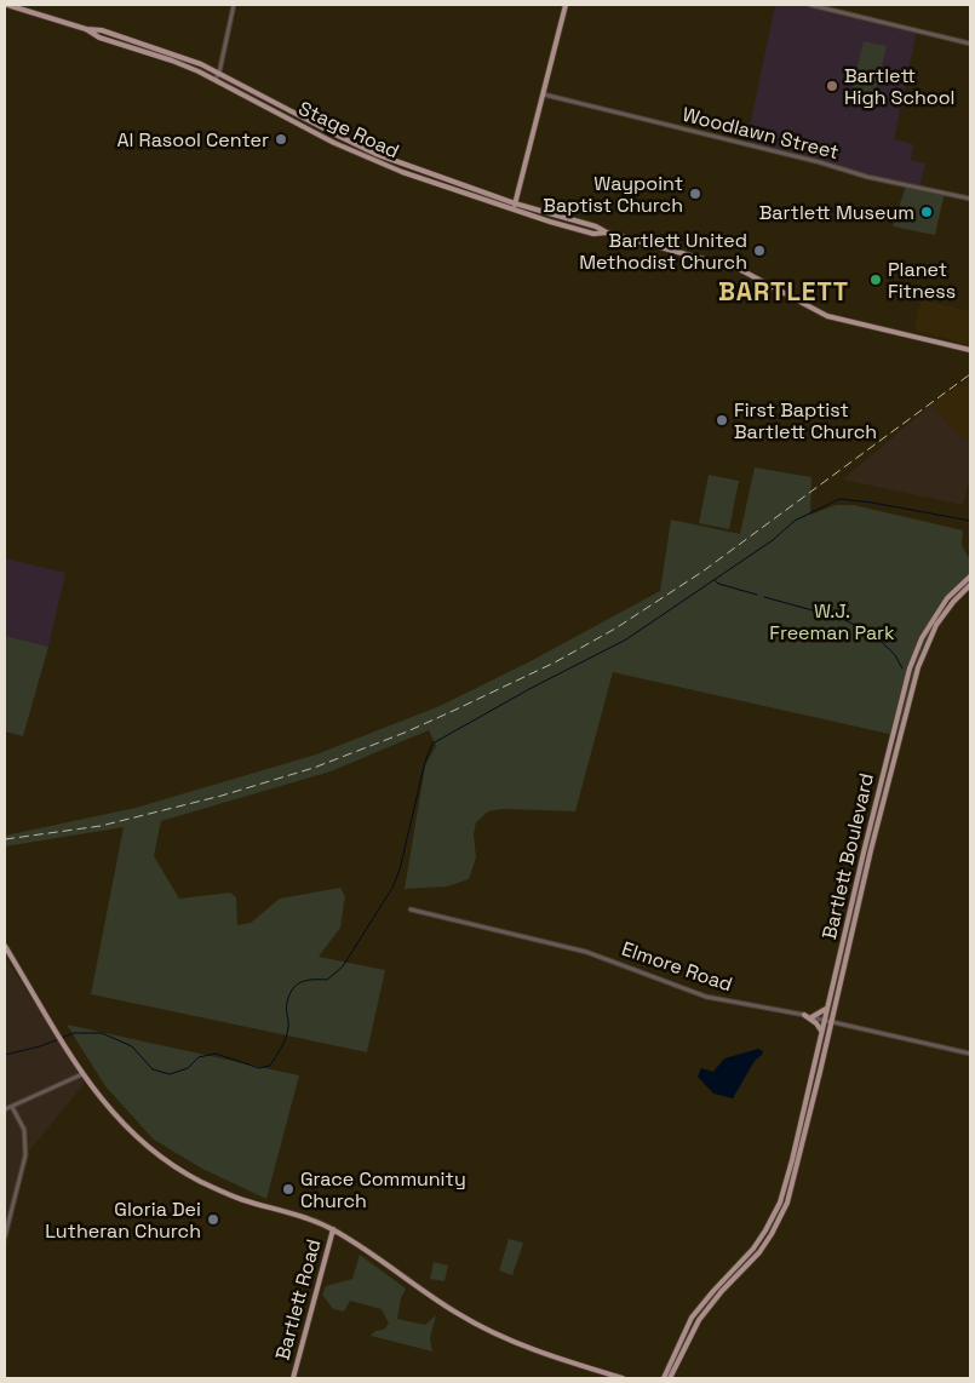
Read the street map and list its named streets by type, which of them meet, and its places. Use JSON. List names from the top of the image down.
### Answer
{
  "streets": {
    "main road": ["Stage Road", "Bartlett Boulevard", "Bartlett Road"],
    "street": ["Woodlawn Street", "Elmore Road"]
  },
  "crossings": [
    ["Bartlett Boulevard", "Elmore Road"]
  ],
  "districts": ["BARTLETT"],
  "parks": ["W.J. Freeman Park"],
  "places": [
    "Bartlett High School",
    "Al Rasool Center",
    "Waypoint Baptist Church",
    "Bartlett Museum",
    "Bartlett United Methodist Church",
    "Planet Fitness",
    "First Baptist Bartlett Church",
    "Grace Community Church",
    "Gloria Dei Lutheran Church"
  ]
}
